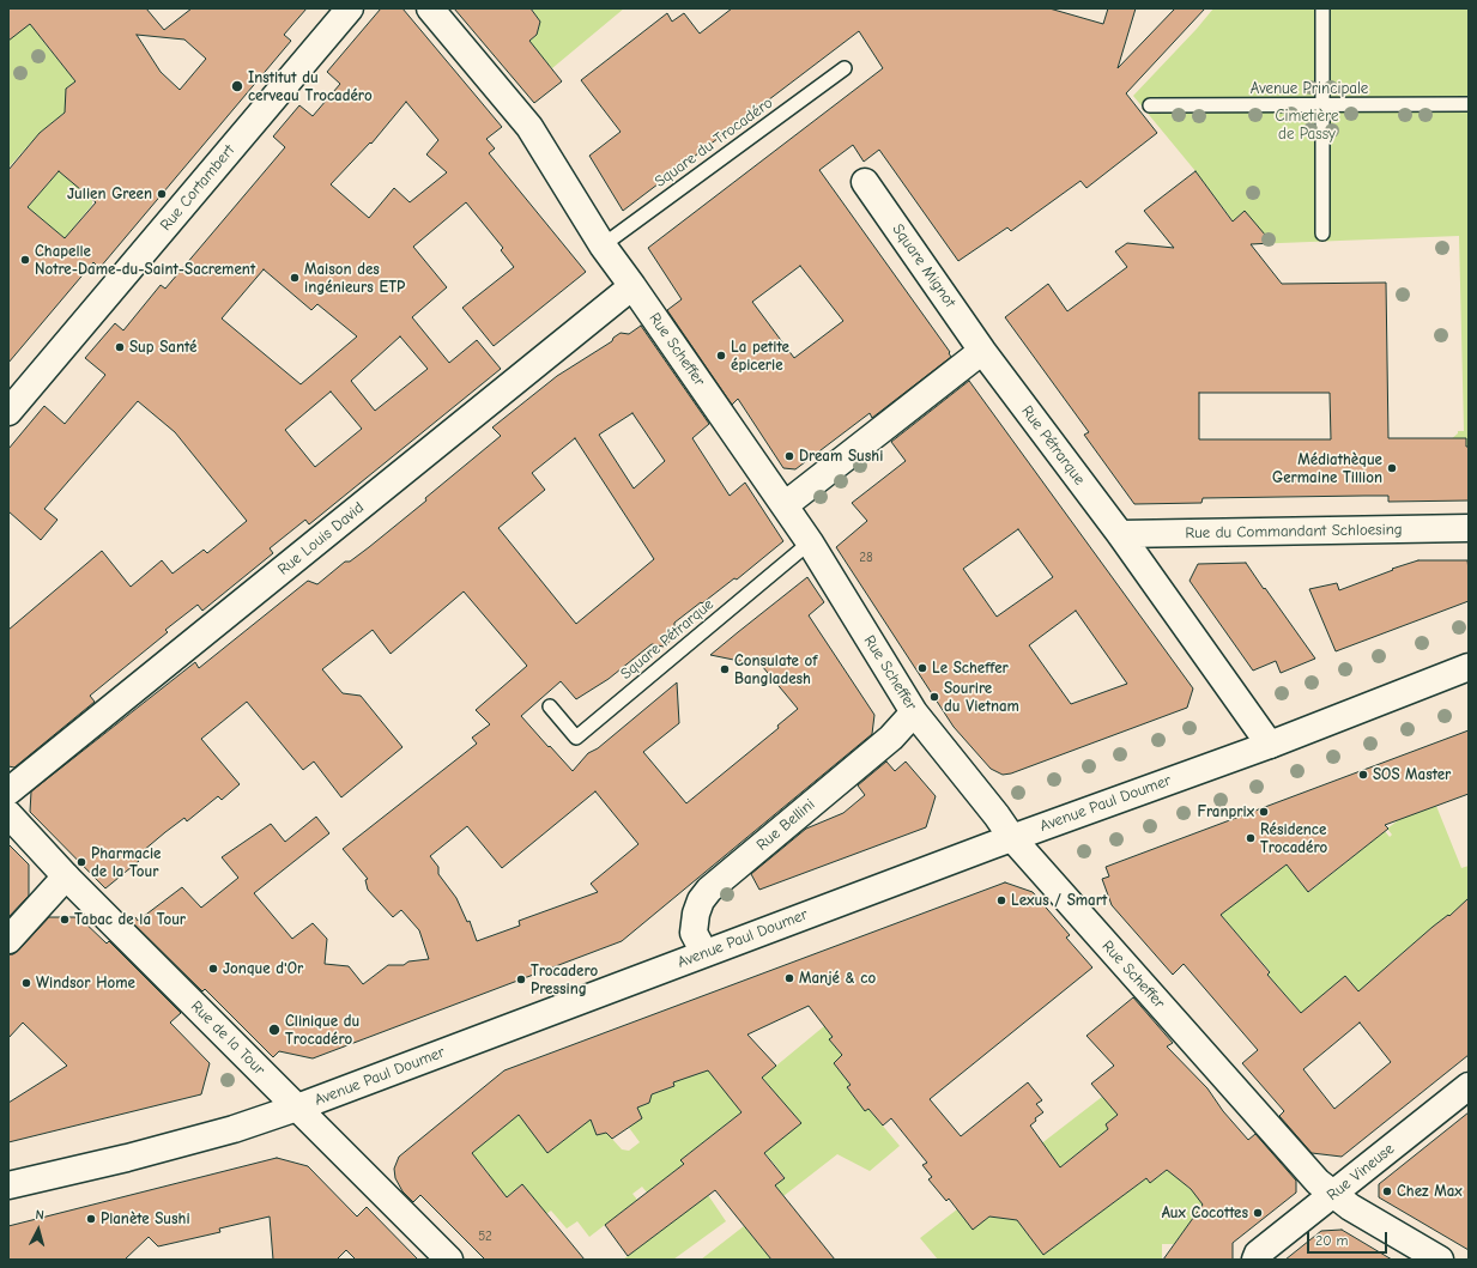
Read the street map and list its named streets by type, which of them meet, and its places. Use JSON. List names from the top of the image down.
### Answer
{
  "streets": {
    "street": [
      "Rue Cortambert",
      "Square Mignot",
      "Rue Scheffer",
      "Rue Pétrarque",
      "Rue du Commandant Schloesing",
      "Rue Louis David",
      "Avenue Paul Doumer",
      "Rue Bellini",
      "Rue de la Tour",
      "Rue Vineuse"
    ],
    "lane": ["Avenue Principale", "Square du Trocadéro", "Square Pétrarque"]
  },
  "crossings": [
    ["Square du Trocadéro", "Rue Scheffer"],
    ["Square Mignot", "Rue Pétrarque"],
    ["Rue Scheffer", "Rue Louis David"],
    ["Rue Scheffer", "Square Pétrarque"],
    ["Rue Scheffer", "Avenue Paul Doumer"],
    ["Rue Scheffer", "Rue Bellini"],
    ["Rue Scheffer", "Rue Vineuse"],
    ["Rue Pétrarque", "Rue du Commandant Schloesing"],
    ["Rue Pétrarque", "Avenue Paul Doumer"],
    ["Avenue Paul Doumer", "Rue Bellini"],
    ["Avenue Paul Doumer", "Rue de la Tour"]
  ],
  "parks": ["Cimetière de Passy"],
  "places": [
    "Institut du cerveau Trocadéro",
    "Julien Green",
    "Chapelle Notre-Dame-du-Saint-Sacrement",
    "Maison des ingénieurs ETP",
    "Sup Santé",
    "La petite épicerie",
    "Dream Sushi",
    "Médiathèque Germaine Tillion",
    "Le Scheffer",
    "Consulate of Bangladesh",
    "Sourire du Vietnam",
    "SOS Master",
    "Franprix",
    "Résidence Trocadéro",
    "Pharmacie de la Tour",
    "Lexus / Smart",
    "Tabac de la Tour",
    "Jonque d'Or",
    "Manjé & co",
    "Trocadero Pressing",
    "Windsor Home",
    "Clinique du Trocadéro",
    "Chez Max",
    "Aux Cocottes",
    "Planète Sushi"
  ],
  "house_numbers": ["28", "52"],
  "scale_bar": "20 m",
  "north": "top"
}
